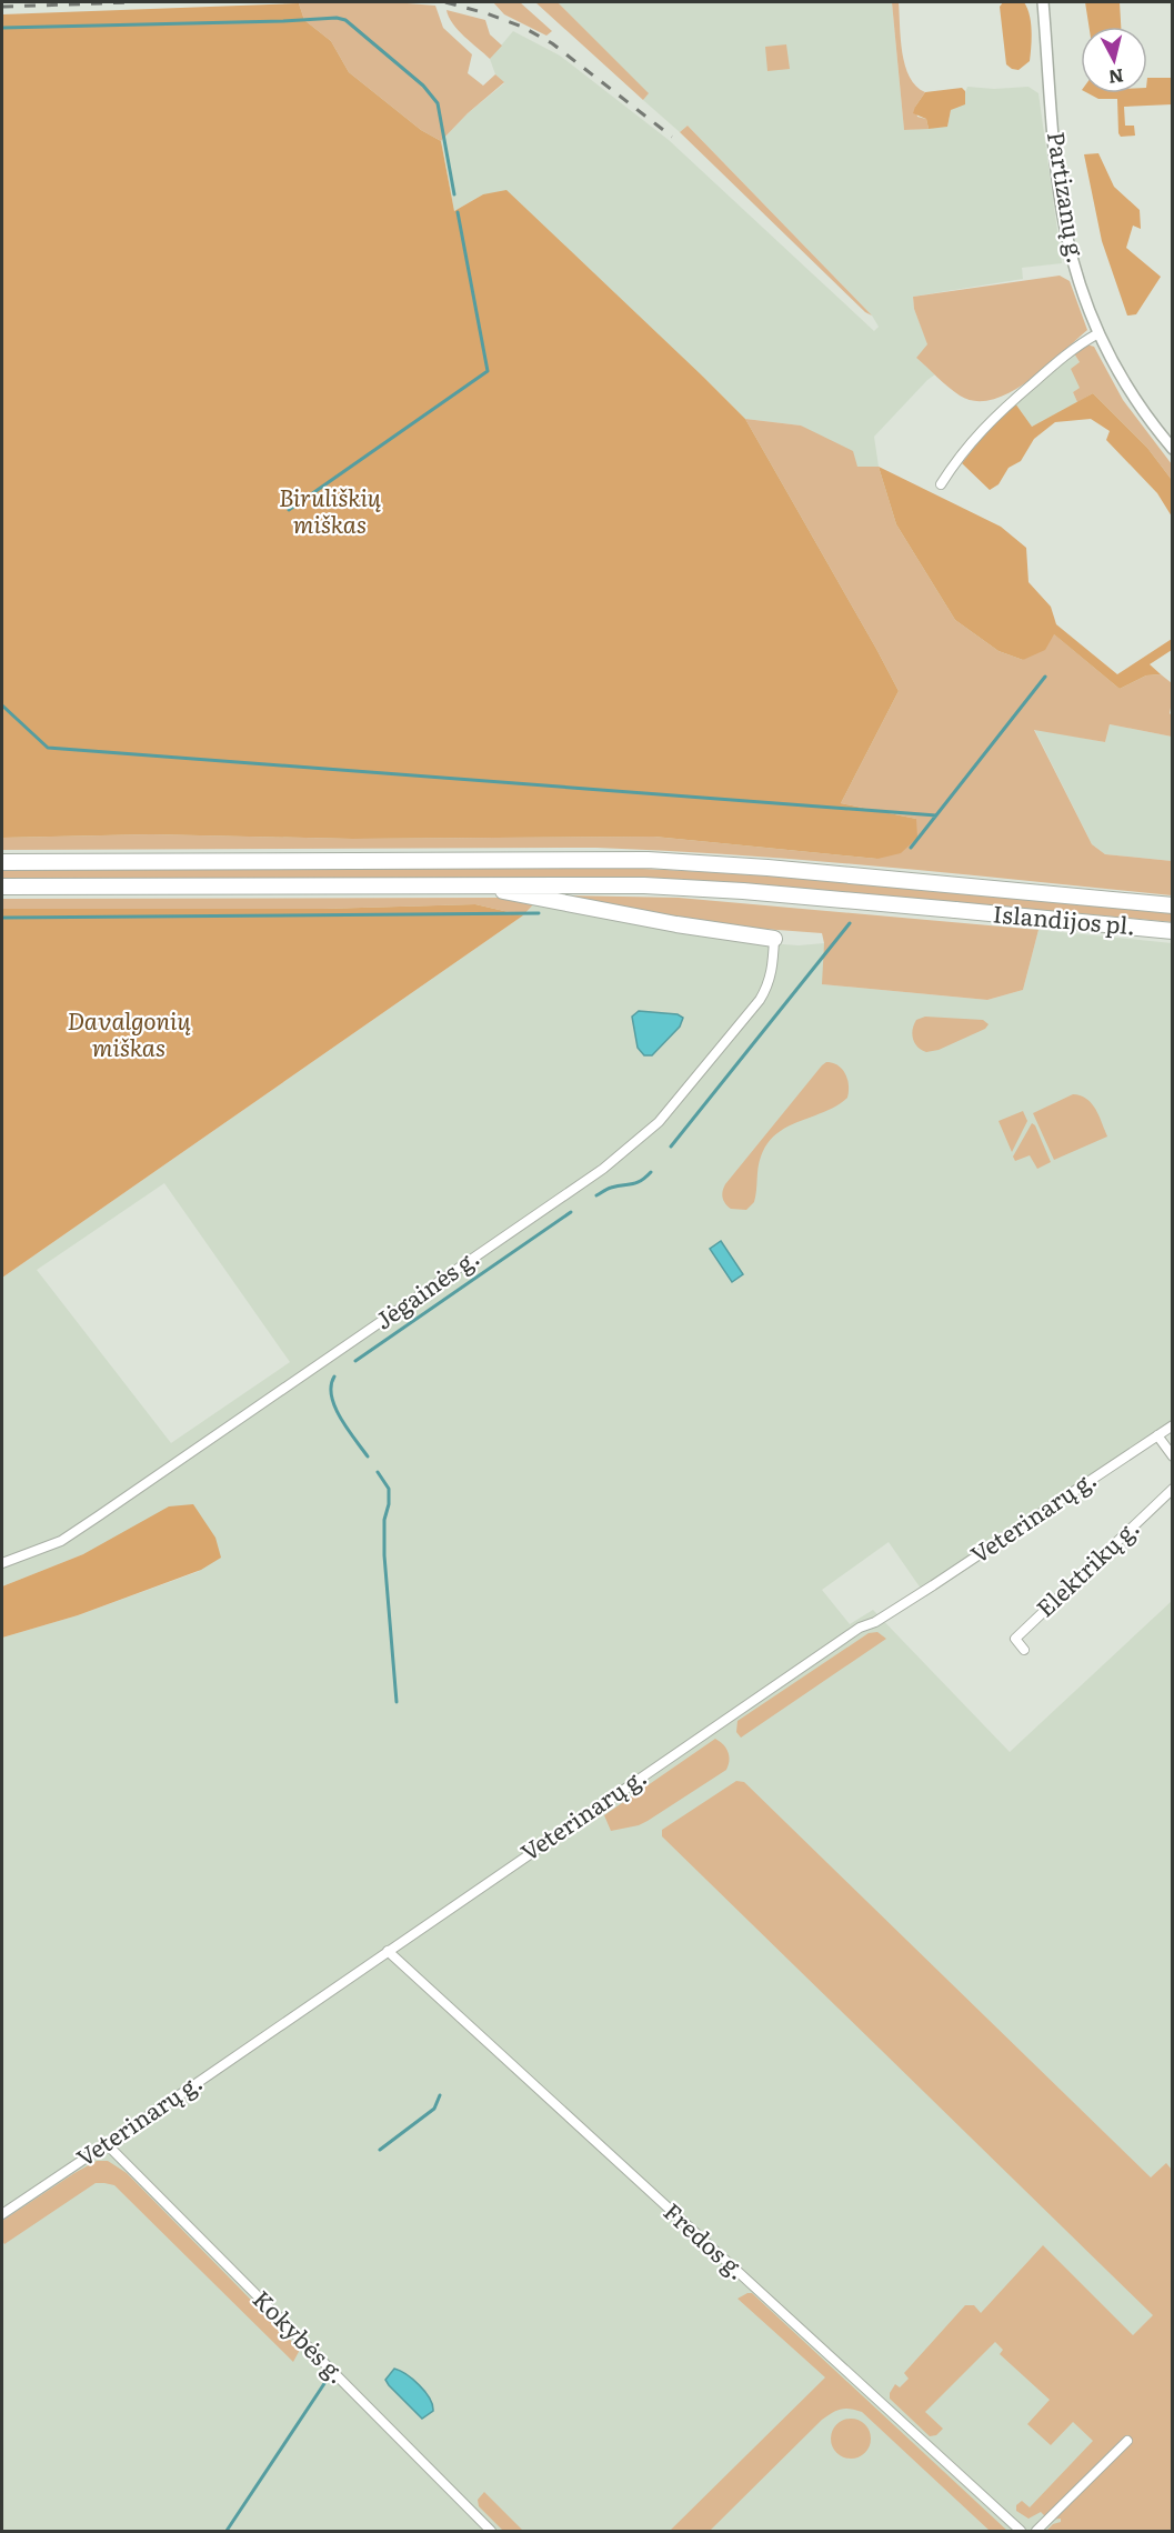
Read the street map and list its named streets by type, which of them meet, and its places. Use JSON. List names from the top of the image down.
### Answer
{
  "streets": {
    "highway": ["Islandijos pl."],
    "street": [
      "Partizanų g.",
      "Jėgainės g.",
      "Veterinarų g.",
      "Elektrikų g.",
      "Fredos g.",
      "Kokybės g."
    ]
  },
  "crossings": [
    ["Veterinarų g.", "Fredos g."],
    ["Veterinarų g.", "Kokybės g."]
  ],
  "parks": ["Biruliškių miškas", "Davalgonių miškas"],
  "north": "bottom"
}
